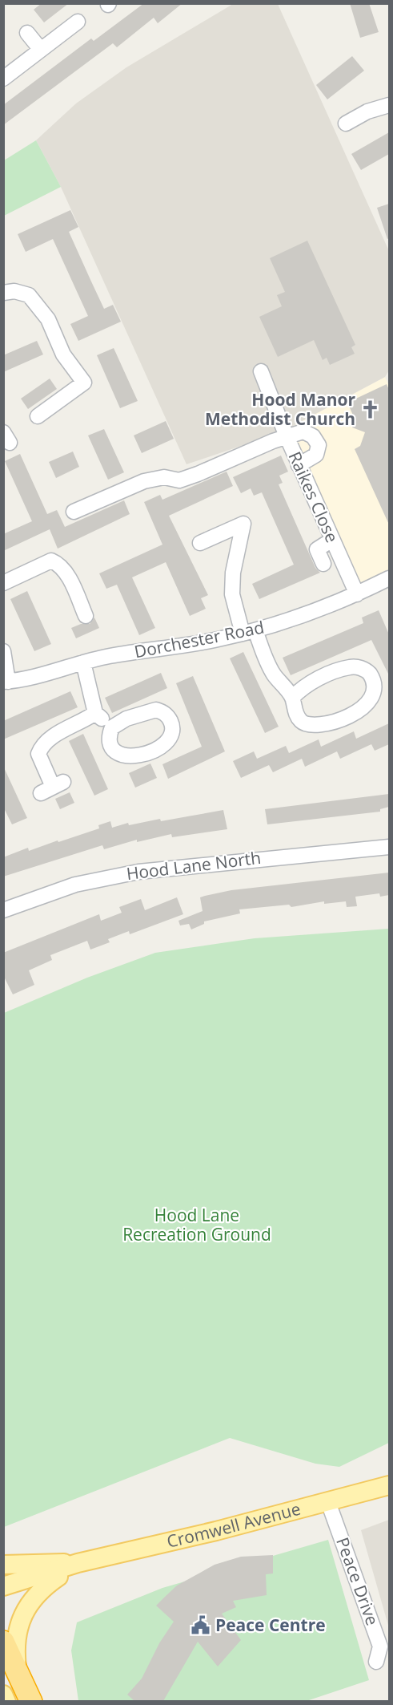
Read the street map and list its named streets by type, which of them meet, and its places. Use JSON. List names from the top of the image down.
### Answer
{
  "streets": {
    "main road": ["Cromwell Avenue"],
    "street": [
      "Raikes Close",
      "Dorchester Road",
      "Hood Lane North",
      "Peace Drive"
    ]
  },
  "crossings": [
    ["Raikes Close", "Dorchester Road"],
    ["Cromwell Avenue", "Peace Drive"]
  ],
  "parks": ["Hood Lane Recreation Ground"],
  "places": {
    "church": ["Hood Manor Methodist Church"],
    "public building": ["Peace Centre"]
  }
}
